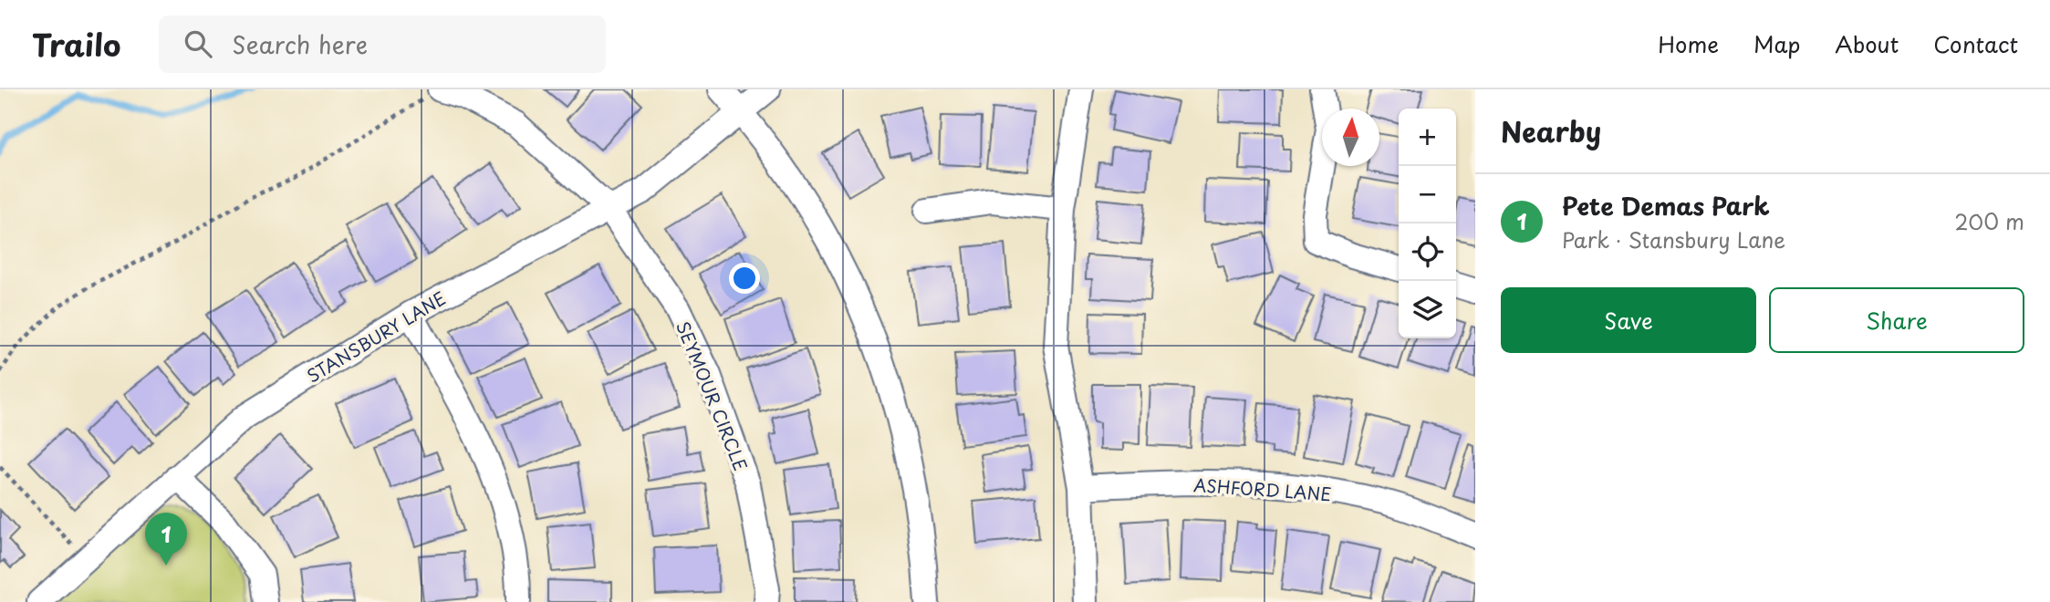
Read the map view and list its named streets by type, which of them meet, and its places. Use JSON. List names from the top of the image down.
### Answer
{
  "streets": {
    "street": ["STANSBURY LANE", "SEYMOUR CIRCLE", "ASHFORD LANE"]
  },
  "crossings": [
    ["STANSBURY LANE", "SEYMOUR CIRCLE"]
  ],
  "north": "top",
  "page": {
    "header": "Trailo",
    "search": "Search here",
    "nav": [
      "Home",
      "Map",
      "About",
      "Contact"
    ],
    "heading": "Nearby",
    "map_buttons": ["+", "−"],
    "list": [
      {
        "mark": "1",
        "name": "Pete Demas Park",
        "note": "Park · Stansbury Lane",
        "value": "200 m"
      }
    ],
    "buttons": ["Save", "Share"],
    "pins": "1"
  }
}
